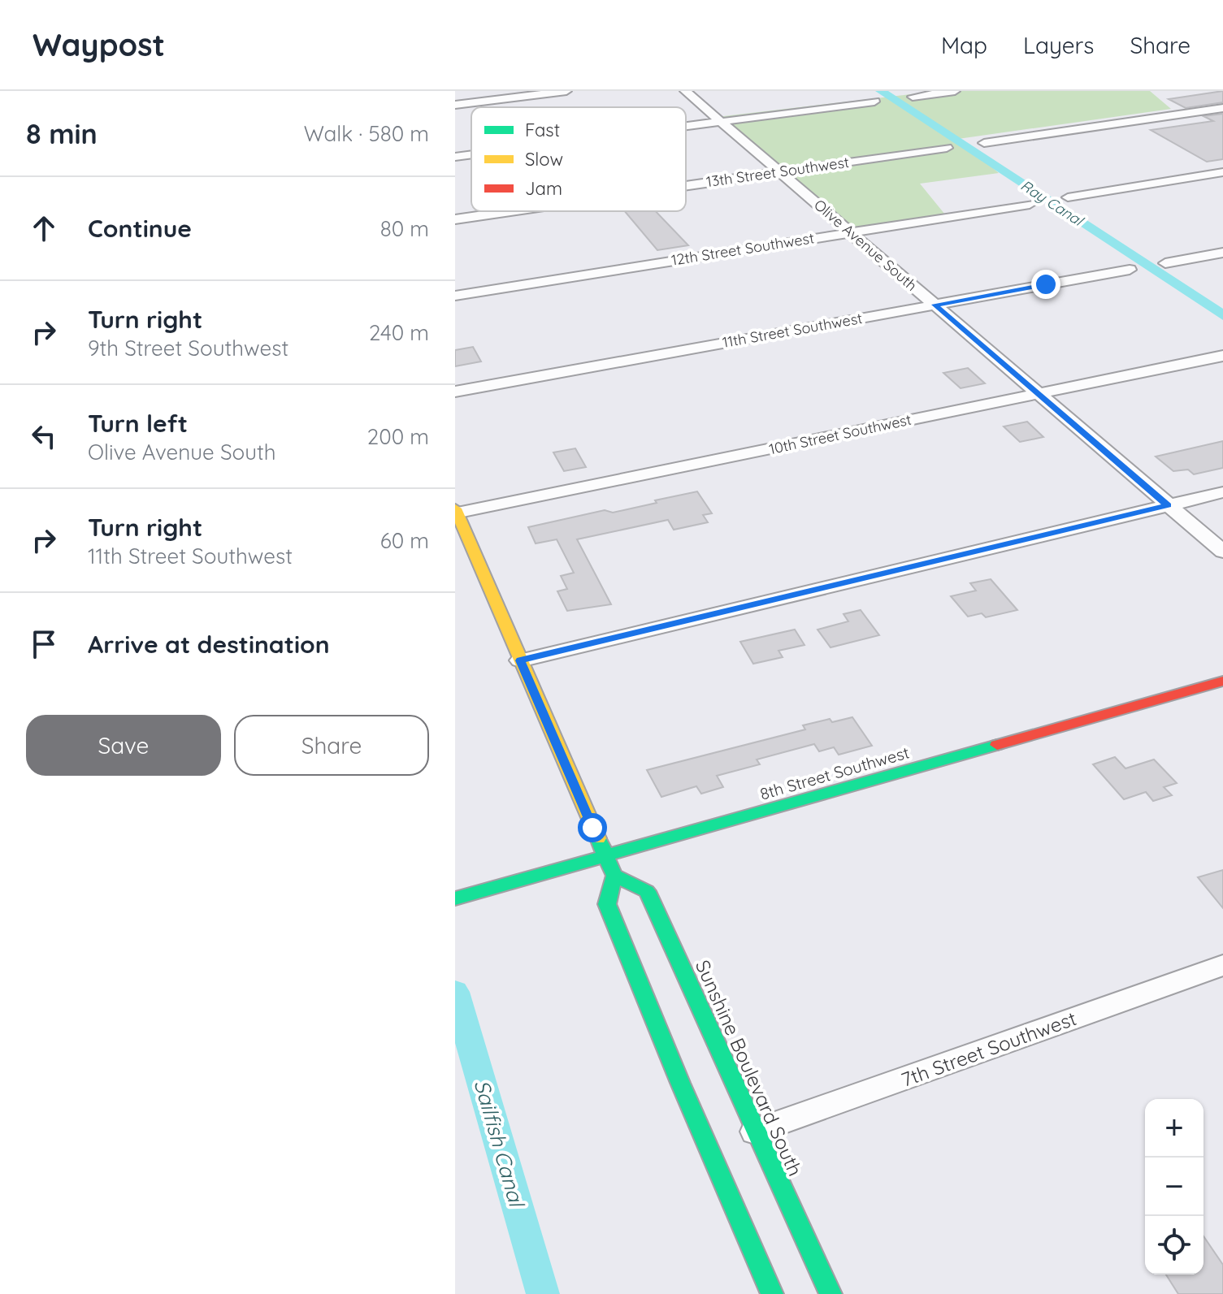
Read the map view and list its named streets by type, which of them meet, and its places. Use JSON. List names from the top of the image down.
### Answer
{
  "streets": {
    "street": [
      "13th Street Southwest",
      "Olive Avenue South",
      "12th Street Southwest",
      "11th Street Southwest",
      "10th Street Southwest",
      "8th Street Southwest",
      "7th Street Southwest",
      "Sunshine Boulevard South"
    ]
  },
  "crossings": [
    ["13th Street Southwest", "Olive Avenue South"],
    ["Olive Avenue South", "12th Street Southwest"],
    ["Olive Avenue South", "11th Street Southwest"],
    ["Olive Avenue South", "10th Street Southwest"],
    ["7th Street Southwest", "Sunshine Boulevard South"]
  ],
  "water": ["Ray Canal", "Sailfish Canal"],
  "legend": ["Fast", "Slow", "Jam"],
  "page": {
    "header": "Waypost",
    "nav": ["Map", "Layers", "Share"],
    "heading": ["8 min", "Walk · 580 m"],
    "list": [
      ["Continue", "80 m"],
      ["Turn right", "9th Street Southwest", "240 m"],
      ["Turn left", "Olive Avenue South", "200 m"],
      ["Turn right", "11th Street Southwest", "60 m"],
      "Arrive at destination"
    ],
    "buttons": ["Save", "Share"],
    "map_buttons": ["+", "−"]
  }
}
